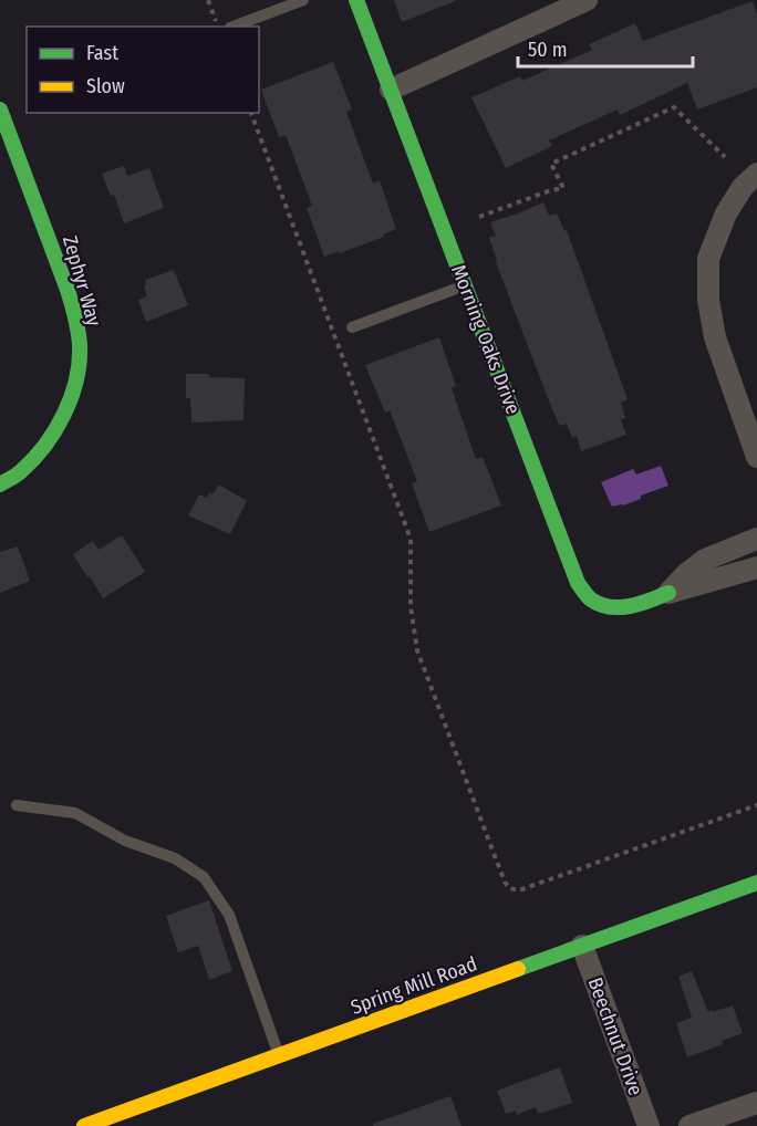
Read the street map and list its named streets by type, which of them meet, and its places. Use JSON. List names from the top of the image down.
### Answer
{
  "streets": {
    "street": [
      "Zephyr Way",
      "Morning Oaks Drive",
      "Spring Mill Road",
      "Beechnut Drive"
    ]
  },
  "crossings": [
    ["Spring Mill Road", "Beechnut Drive"]
  ],
  "legend": ["Fast", "Slow"],
  "scale_bar": "50 m"
}
